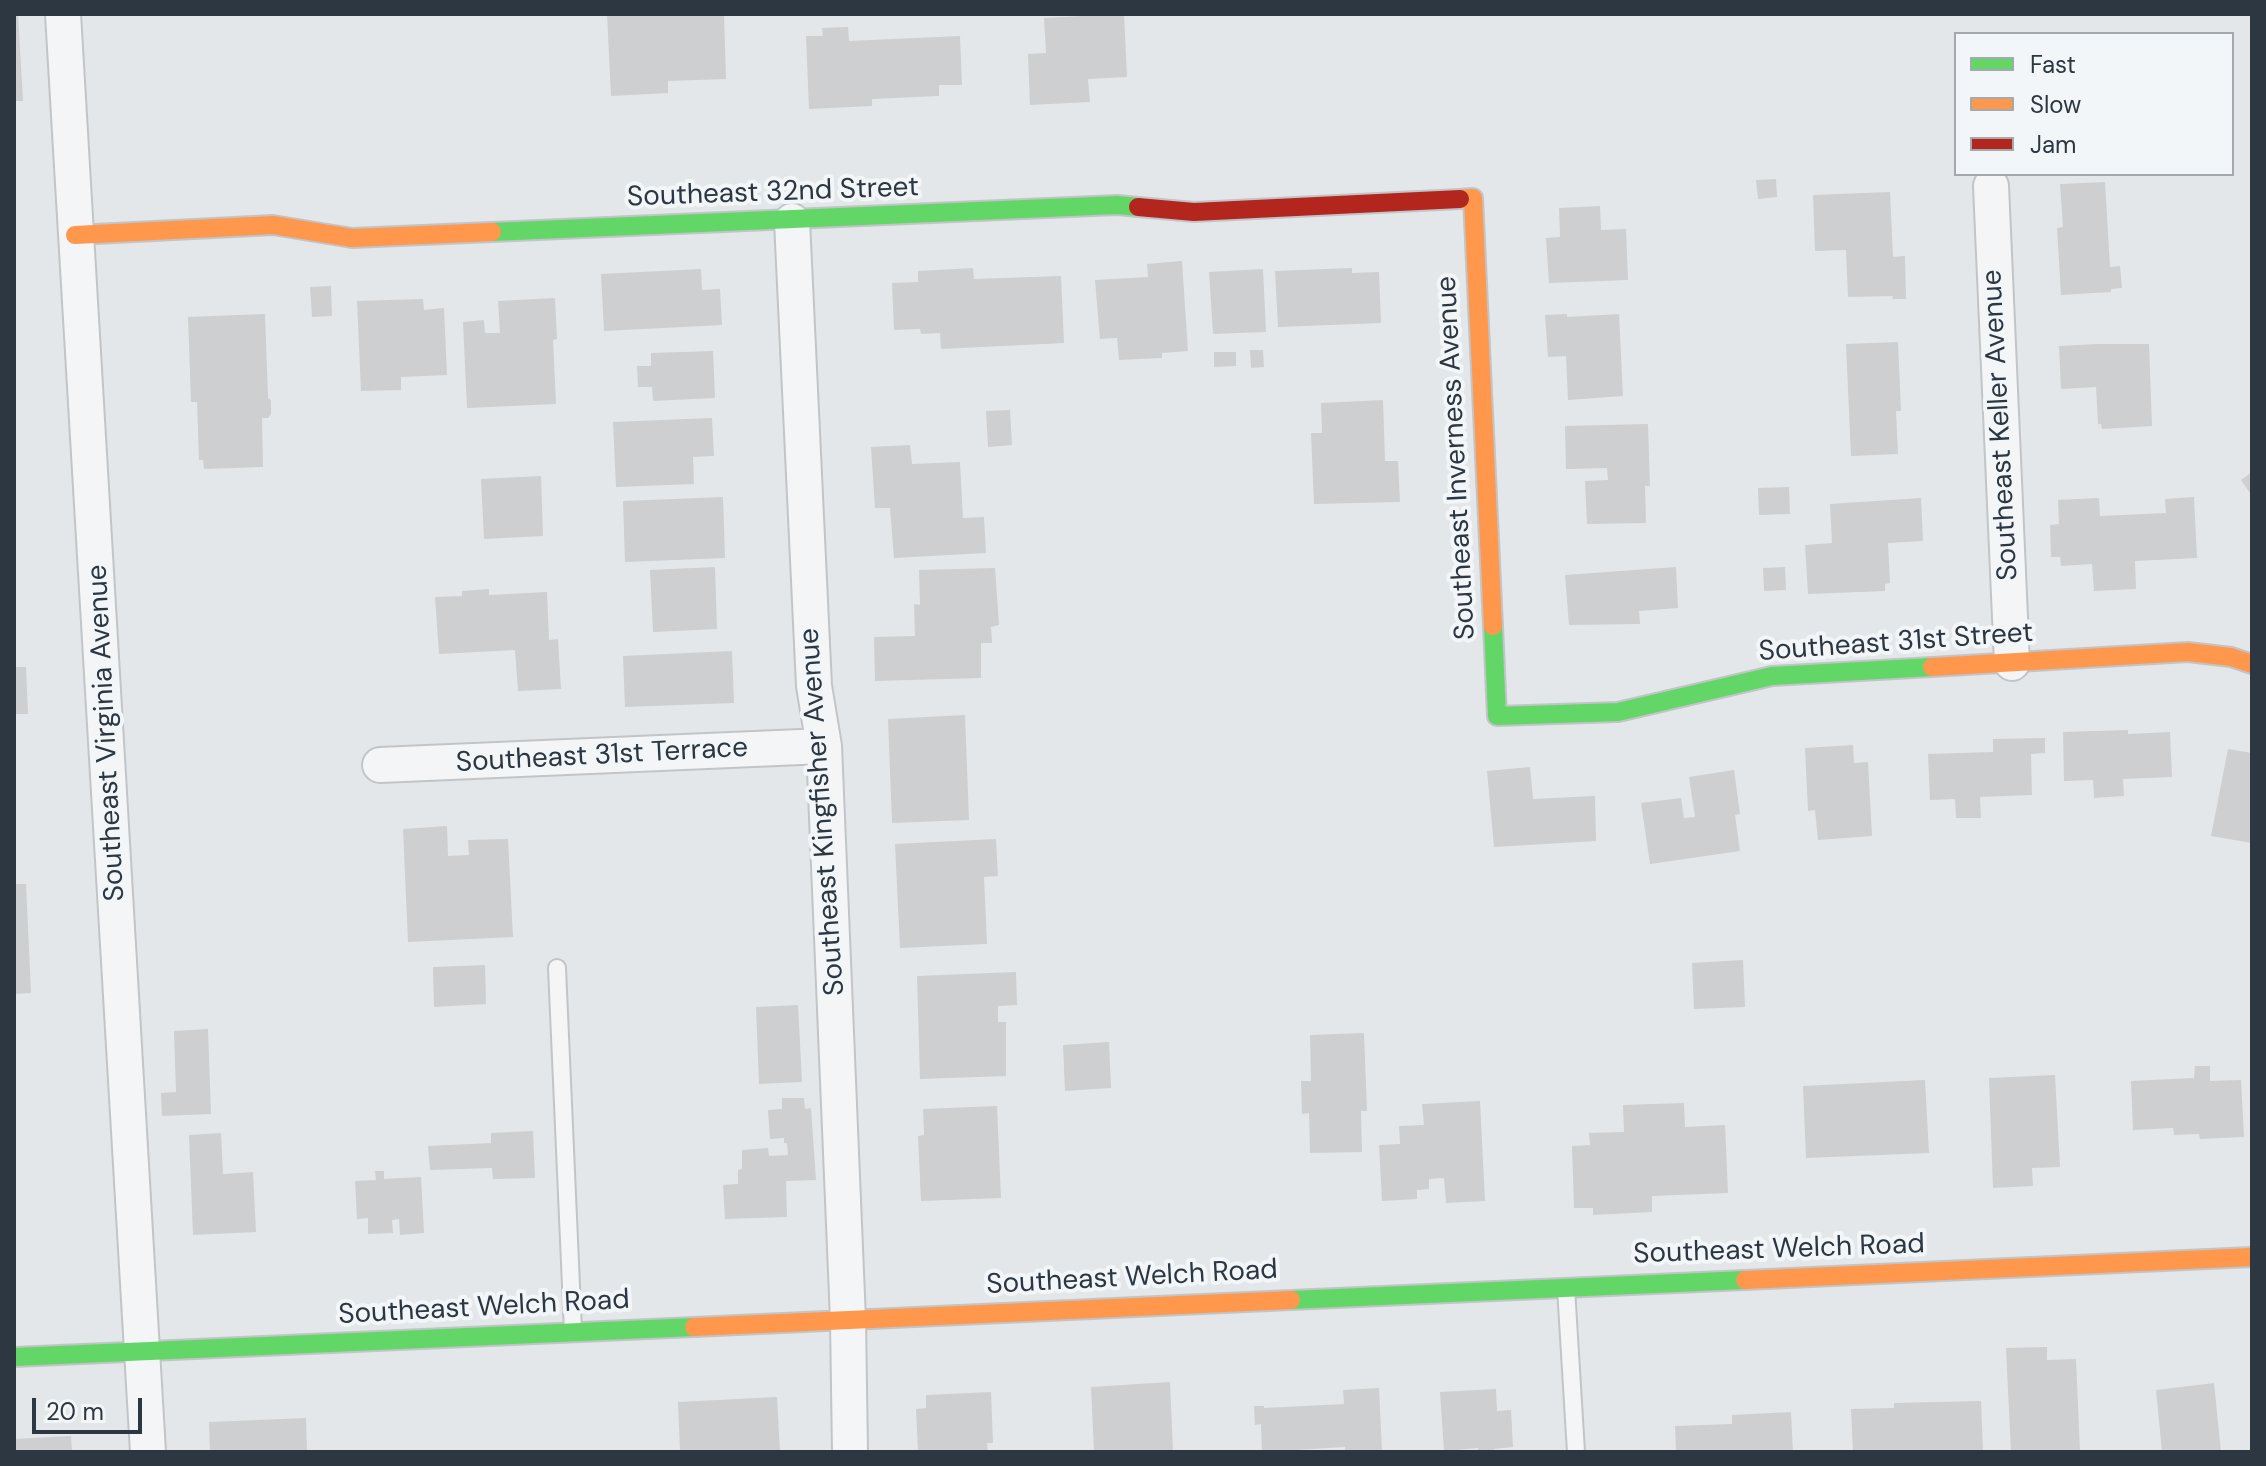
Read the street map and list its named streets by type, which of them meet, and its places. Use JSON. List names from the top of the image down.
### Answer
{
  "streets": {
    "street": [
      "Southeast 32nd Street",
      "Southeast Keller Avenue",
      "Southeast Inverness Avenue",
      "Southeast 31st Street",
      "Southeast Virginia Avenue",
      "Southeast 31st Terrace",
      "Southeast Kingfisher Avenue",
      "Southeast Welch Road"
    ]
  },
  "crossings": [
    ["Southeast 32nd Street", "Southeast Inverness Avenue"],
    ["Southeast 32nd Street", "Southeast Virginia Avenue"],
    ["Southeast 32nd Street", "Southeast Kingfisher Avenue"],
    ["Southeast Keller Avenue", "Southeast 31st Street"],
    ["Southeast Inverness Avenue", "Southeast 31st Street"],
    ["Southeast Virginia Avenue", "Southeast Welch Road"],
    ["Southeast 31st Terrace", "Southeast Kingfisher Avenue"],
    ["Southeast Kingfisher Avenue", "Southeast Welch Road"]
  ],
  "legend": ["Fast", "Slow", "Jam"],
  "scale_bar": "20 m"
}
